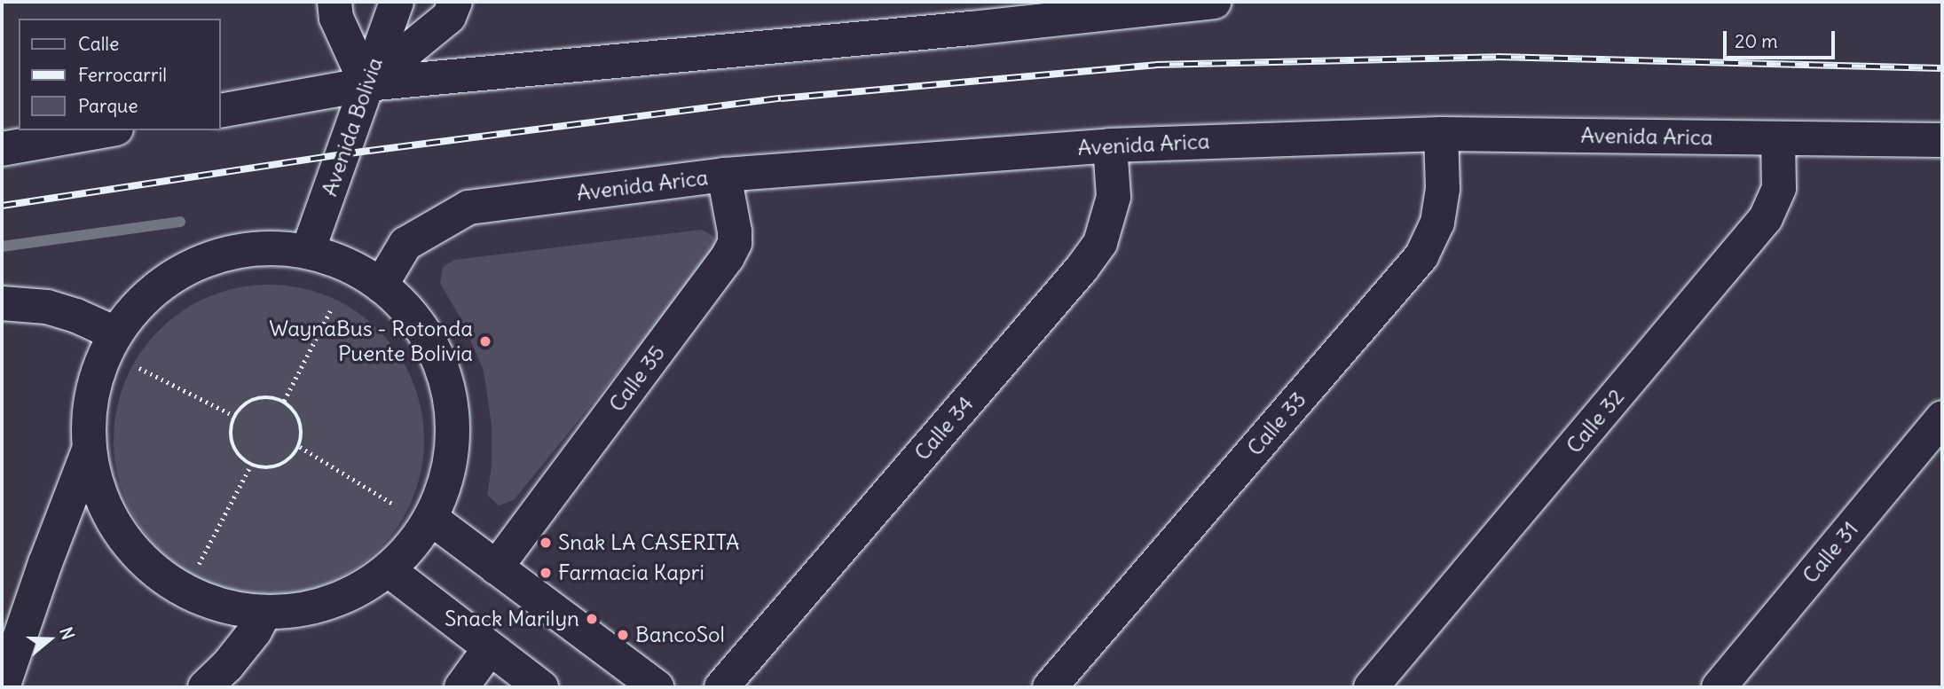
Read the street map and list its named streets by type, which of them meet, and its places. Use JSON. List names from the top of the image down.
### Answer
{
  "streets": {
    "street": [
      "Avenida Bolivia",
      "Avenida Arica",
      "Calle 35",
      "Calle 32",
      "Calle 33",
      "Calle 34",
      "Calle 31"
    ]
  },
  "crossings": [
    ["Avenida Arica", "Calle 35"],
    ["Avenida Arica", "Calle 32"],
    ["Avenida Arica", "Calle 33"],
    ["Avenida Arica", "Calle 34"]
  ],
  "places": [
    "WaynaBus - Rotonda Puente Bolivia",
    "Snak LA CASERITA",
    "Farmacia Kapri",
    "Snack Marilyn",
    "BancoSol"
  ],
  "legend": ["Calle", "Ferrocarril", "Parque"],
  "scale_bar": "20 m",
  "north": "right"
}
